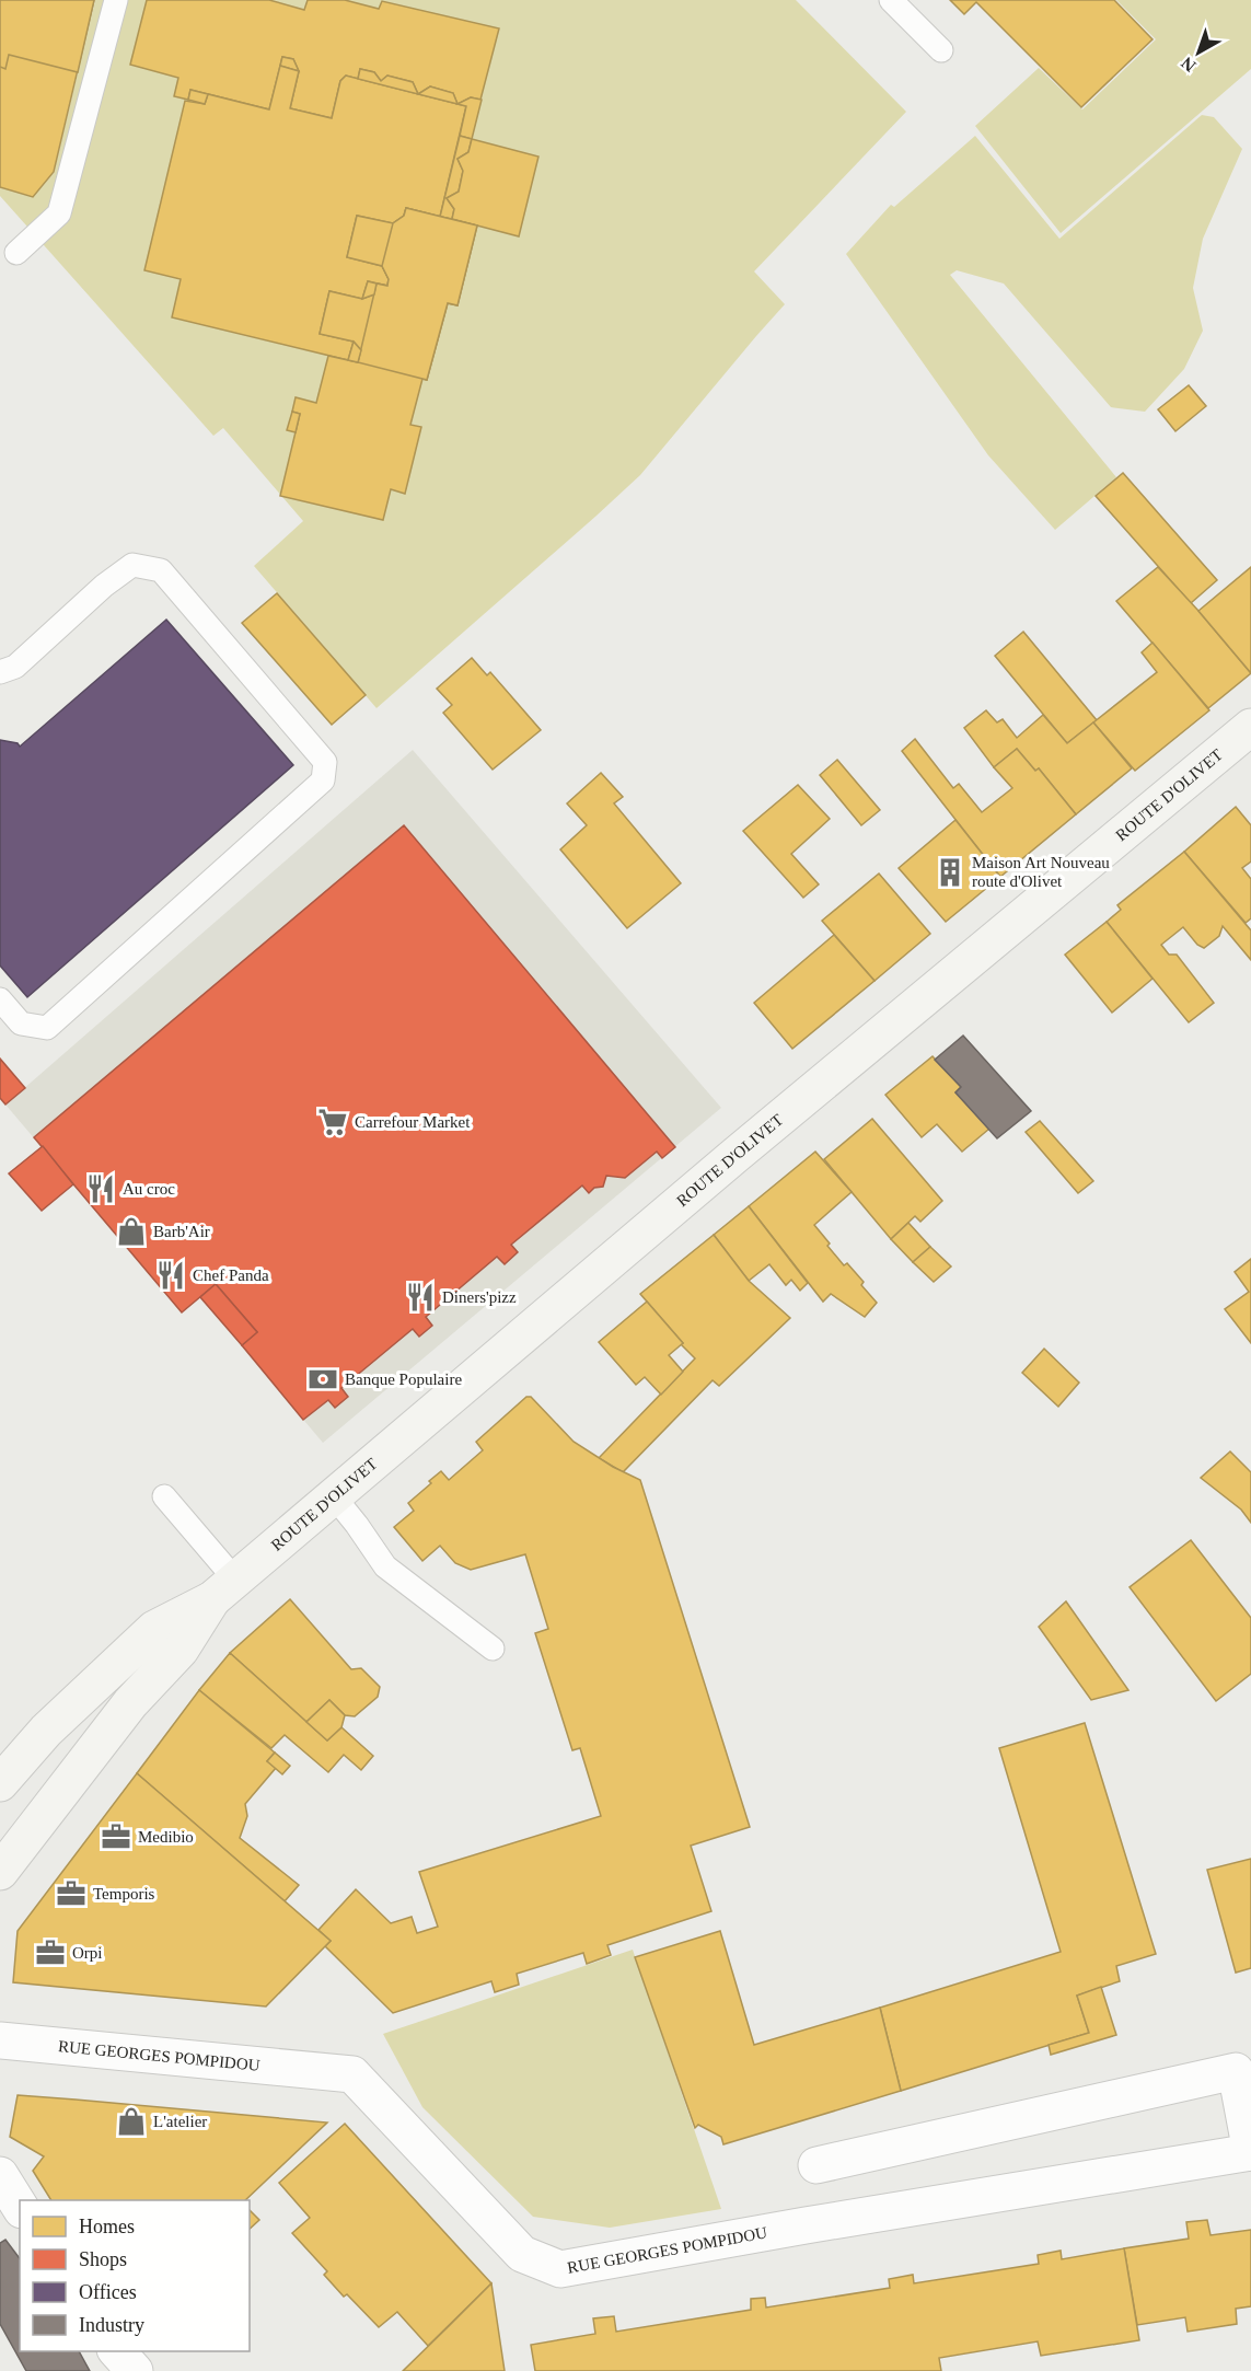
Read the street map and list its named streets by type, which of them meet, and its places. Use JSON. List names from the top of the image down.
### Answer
{
  "streets": {
    "main road": ["ROUTE D'OLIVET"],
    "street": ["RUE GEORGES POMPIDOU"]
  },
  "places": {
    "building": ["Maison Art Nouveau route d'Olivet"],
    "supermarket": ["Carrefour Market"],
    "restaurant": ["Au croc", "Chef Panda", "Diners'pizz"],
    "shop": ["Barb'Air", "L'atelier"],
    "bank": ["Banque Populaire"],
    "office": ["Medibio", "Temporis", "Orpi"]
  },
  "legend": [
    "Homes",
    "Shops",
    "Offices",
    "Industry"
  ],
  "north": "bottom left"
}
